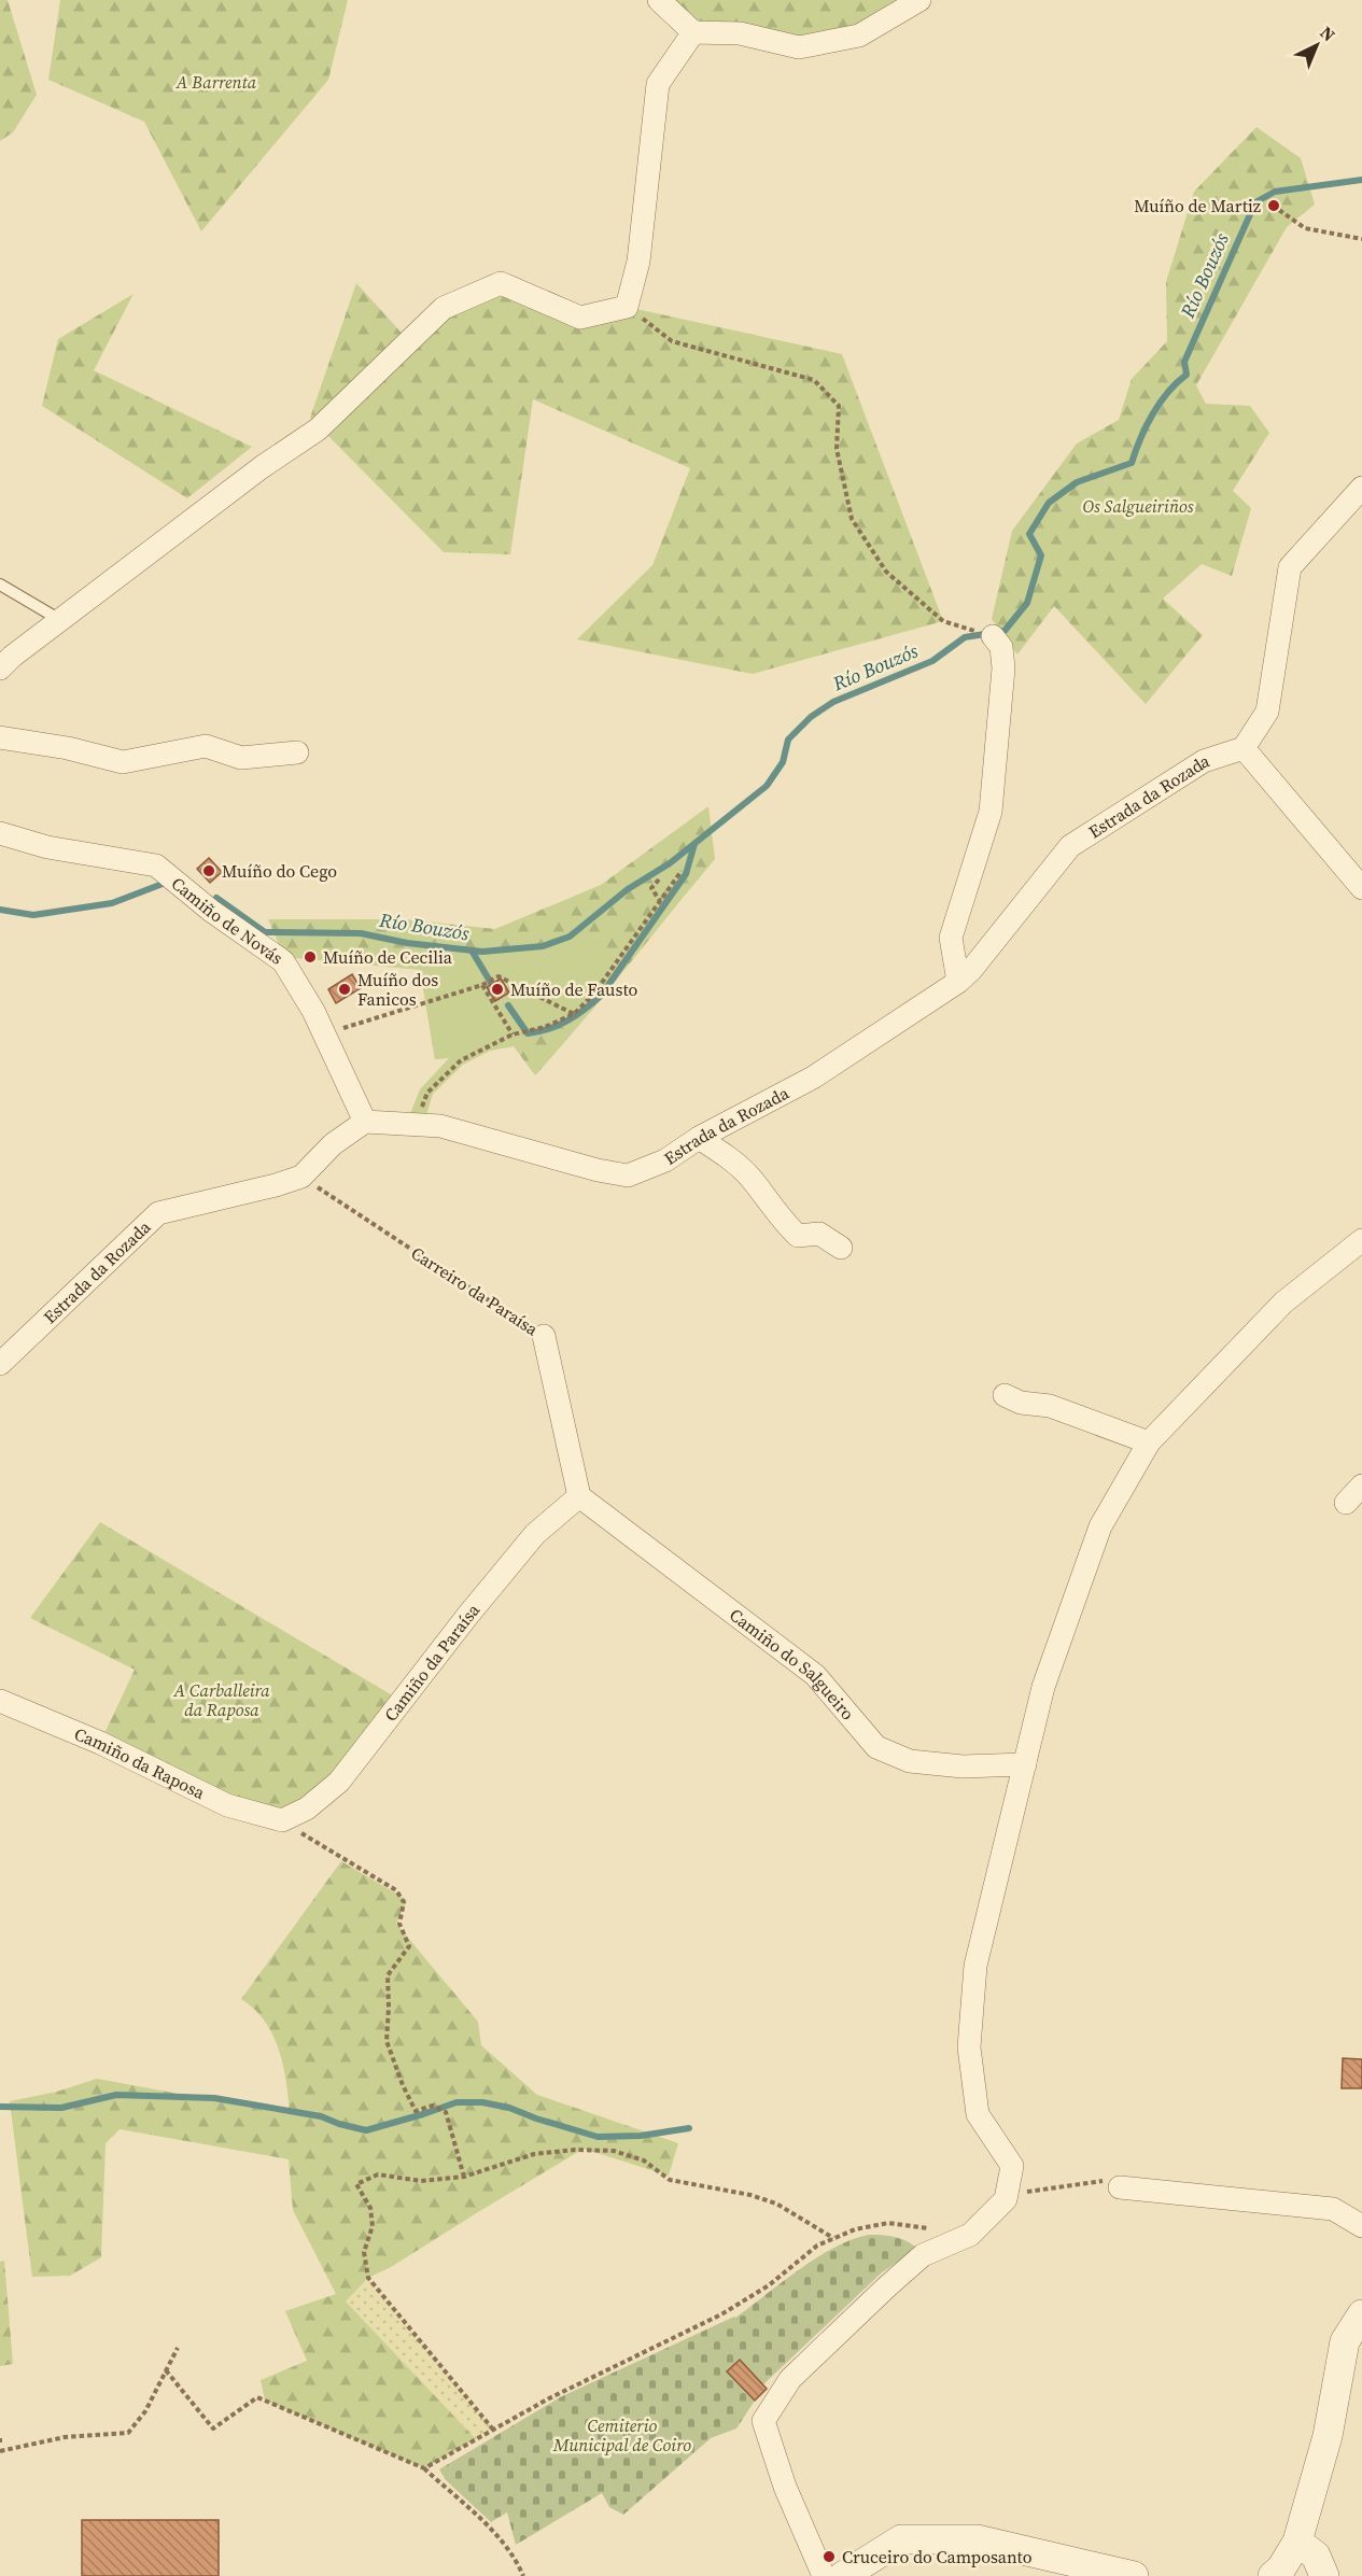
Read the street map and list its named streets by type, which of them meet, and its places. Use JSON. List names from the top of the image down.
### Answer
{
  "streets": {
    "street": [
      "Estrada da Rozada",
      "Camiño de Novás",
      "Carreiro da Paraísa",
      "Camiño da Paraísa",
      "Camiño do Salgueiro",
      "Camiño da Raposa"
    ]
  },
  "crossings": [
    ["Estrada da Rozada", "Camiño de Novás"],
    ["Estrada da Rozada", "Carreiro da Paraísa"],
    ["Carreiro da Paraísa", "Camiño da Paraísa"],
    ["Carreiro da Paraísa", "Camiño do Salgueiro"],
    ["Camiño da Paraísa", "Camiño do Salgueiro"],
    ["Camiño da Paraísa", "Camiño da Raposa"]
  ],
  "water": ["Río Bouzós"],
  "parks": [
    "A Barrenta",
    "Os Salgueiriños",
    "A Carballeira da Raposa",
    "Cemiterio Municipal de Coiro"
  ],
  "places": [
    "Muíño de Martiz",
    "Muíño do Cego",
    "Muíño de Cecilia",
    "Muíño dos Fanicos",
    "Muíño de Fausto",
    "Cruceiro do Camposanto"
  ],
  "north": "top right"
}
